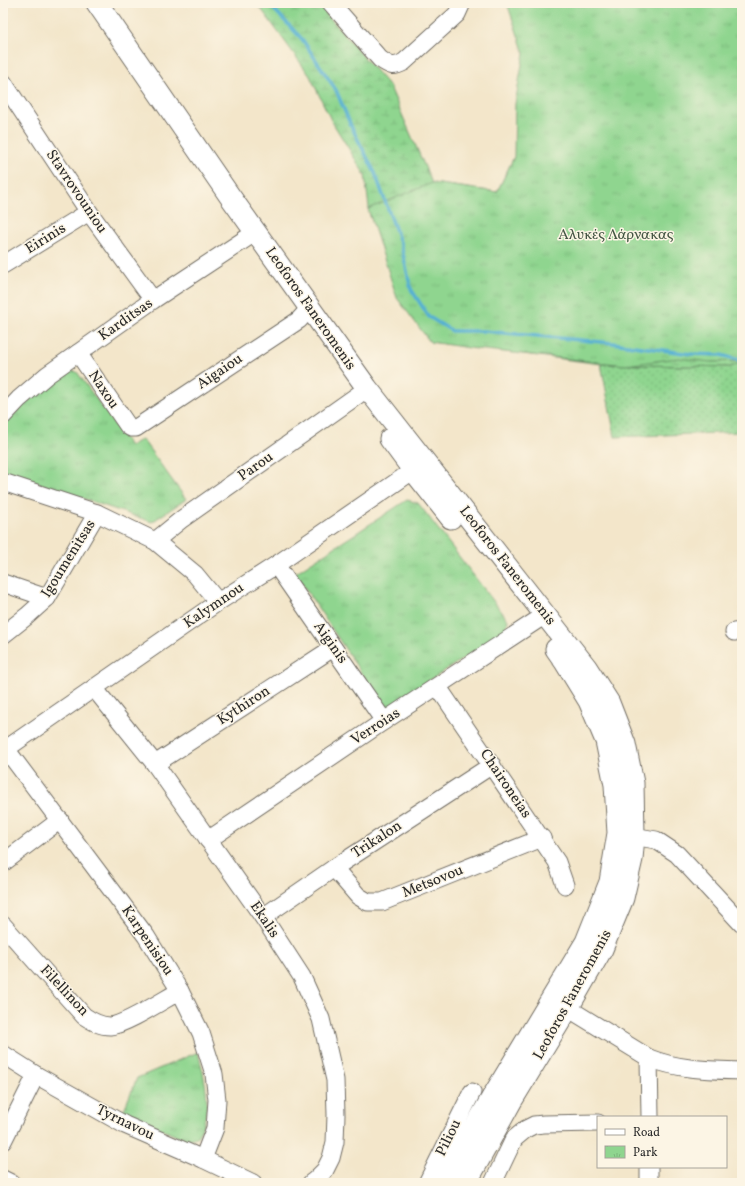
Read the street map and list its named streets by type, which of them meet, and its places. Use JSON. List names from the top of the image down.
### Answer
{
  "streets": {
    "main road": ["Leoforos Faneromenis"],
    "street": [
      "Stavrovouniou",
      "Eirinis",
      "Karditsas",
      "Aigaiou",
      "Naxou",
      "Parou",
      "Igoumenitsas",
      "Kalymnou",
      "Aiginis",
      "Kythiron",
      "Verroias",
      "Chaironeias",
      "Trikalon",
      "Metsovou",
      "Ekalis",
      "Karpenisiou",
      "Filellinon",
      "Tyrnavou",
      "Piliou"
    ]
  },
  "crossings": [
    ["Stavrovouniou", "Eirinis"],
    ["Stavrovouniou", "Karditsas"],
    ["Leoforos Faneromenis", "Karditsas"],
    ["Leoforos Faneromenis", "Aigaiou"],
    ["Leoforos Faneromenis", "Parou"],
    ["Leoforos Faneromenis", "Kalymnou"],
    ["Leoforos Faneromenis", "Verroias"],
    ["Karditsas", "Naxou"],
    ["Aigaiou", "Naxou"],
    ["Kalymnou", "Aiginis"],
    ["Kalymnou", "Ekalis"],
    ["Kalymnou", "Karpenisiou"],
    ["Aiginis", "Kythiron"],
    ["Aiginis", "Verroias"],
    ["Kythiron", "Ekalis"],
    ["Verroias", "Chaironeias"],
    ["Verroias", "Ekalis"],
    ["Chaironeias", "Trikalon"],
    ["Chaironeias", "Metsovou"],
    ["Trikalon", "Metsovou"],
    ["Trikalon", "Ekalis"],
    ["Karpenisiou", "Filellinon"],
    ["Karpenisiou", "Tyrnavou"]
  ],
  "parks": ["Αλυκές Λάρνακας"],
  "legend": ["Road", "Park"]
}
